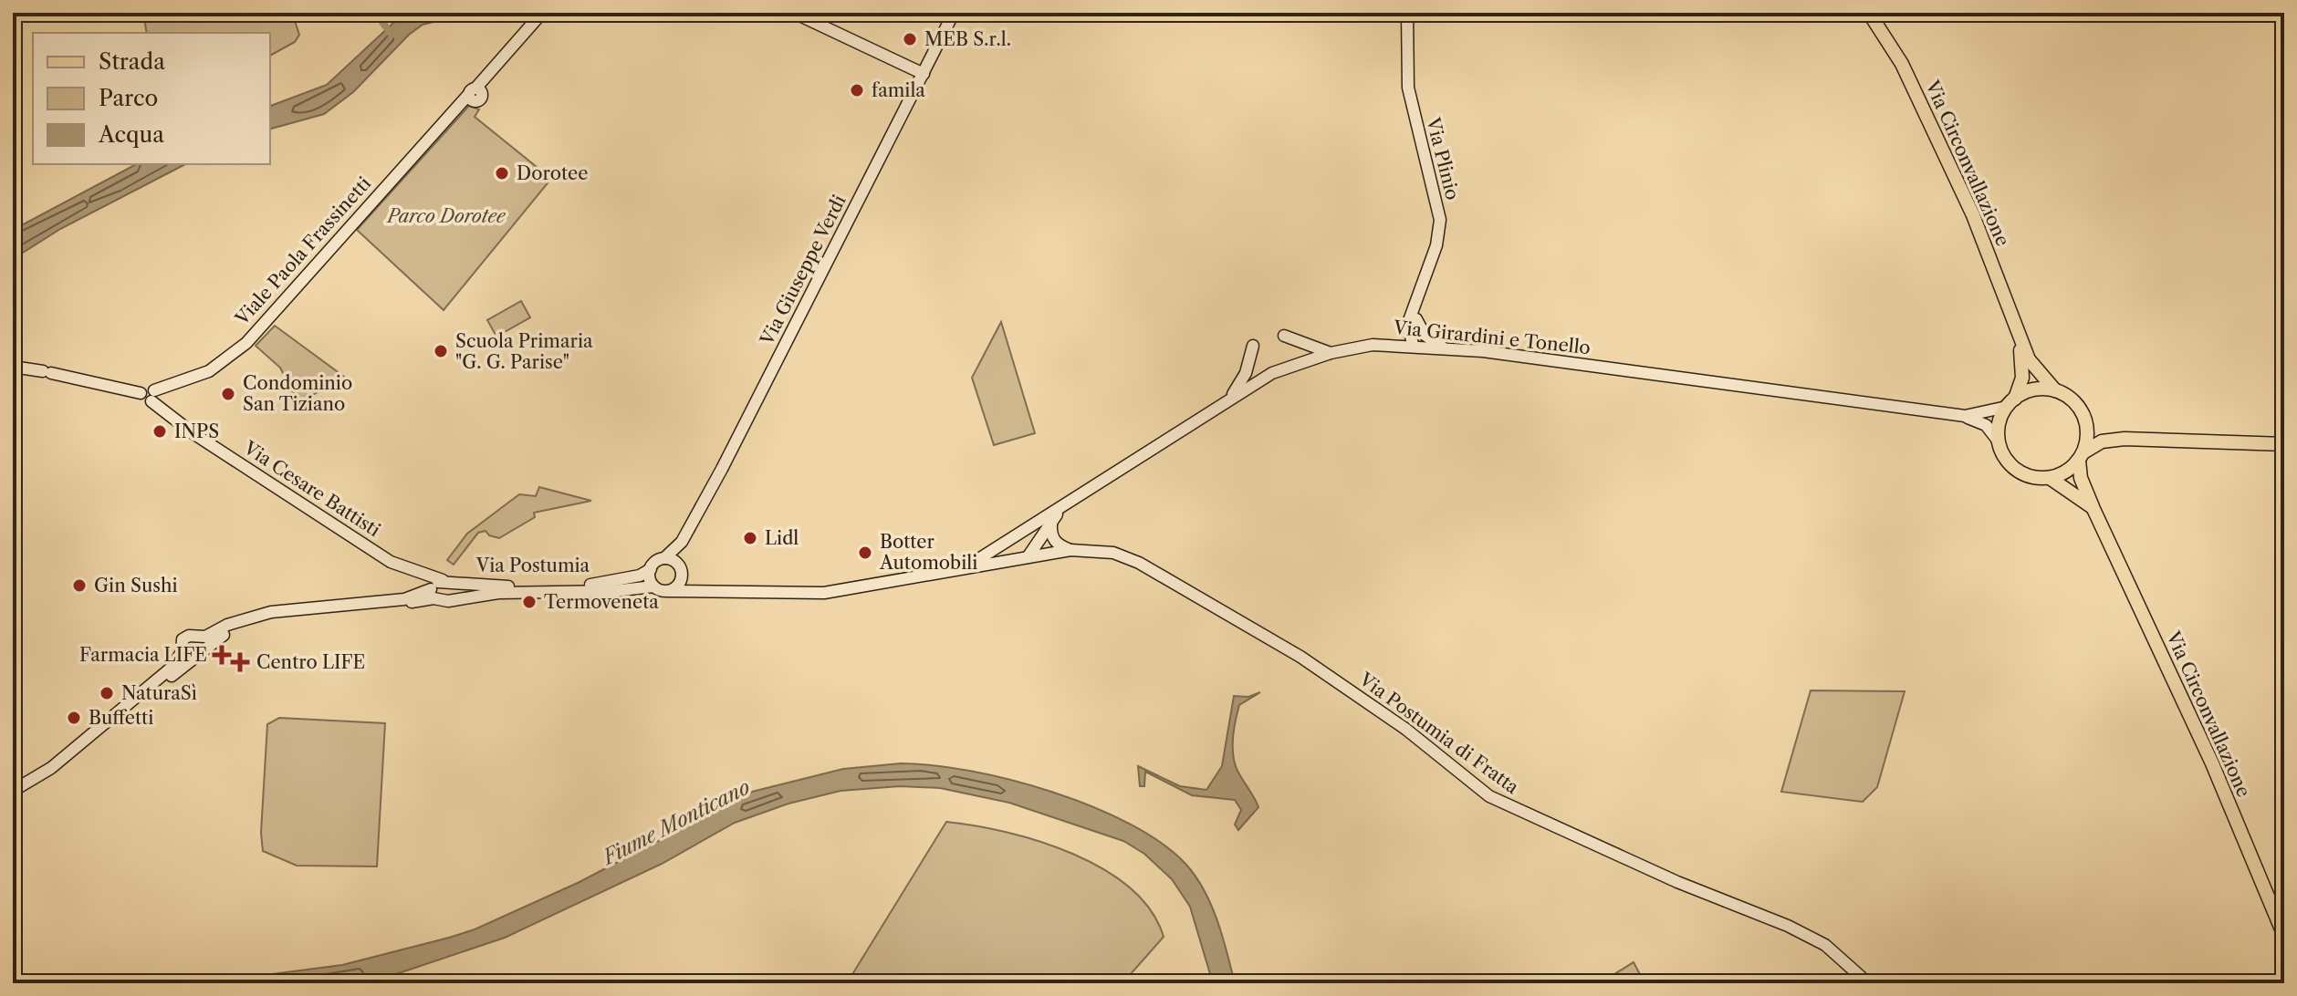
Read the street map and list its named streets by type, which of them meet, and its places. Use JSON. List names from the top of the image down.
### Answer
{
  "streets": {
    "main road": [
      "Via Plinio",
      "Via Circonvallazione",
      "Viale Paola Frassinetti",
      "Via Giuseppe Verdi",
      "Via Girardini e Tonello",
      "Via Cesare Battisti",
      "Via Postumia",
      "Via Postumia di Fratta"
    ]
  },
  "crossings": [
    ["Via Plinio", "Via Girardini e Tonello"],
    ["Via Circonvallazione", "Via Girardini e Tonello"],
    ["Viale Paola Frassinetti", "Via Cesare Battisti"],
    ["Via Giuseppe Verdi", "Via Postumia"],
    ["Via Girardini e Tonello", "Via Postumia"],
    ["Via Girardini e Tonello", "Via Postumia di Fratta"],
    ["Via Cesare Battisti", "Via Postumia"],
    ["Via Postumia", "Via Postumia di Fratta"]
  ],
  "water": ["Fiume Monticano"],
  "parks": ["Parco Dorotee"],
  "places": {
    "other": [
      "MEB S.r.l.",
      "famila",
      "Dorotee",
      "Scuola Primaria \"G. G. Parise\"",
      "Condominio San Tiziano",
      "INPS",
      "Lidl",
      "Botter Automobili",
      "Gin Sushi",
      "Termoveneta",
      "NaturaSì",
      "Buffetti"
    ],
    "health": ["Farmacia LIFE", "Centro LIFE"]
  },
  "legend": ["Strada", "Parco", "Acqua"]
}
